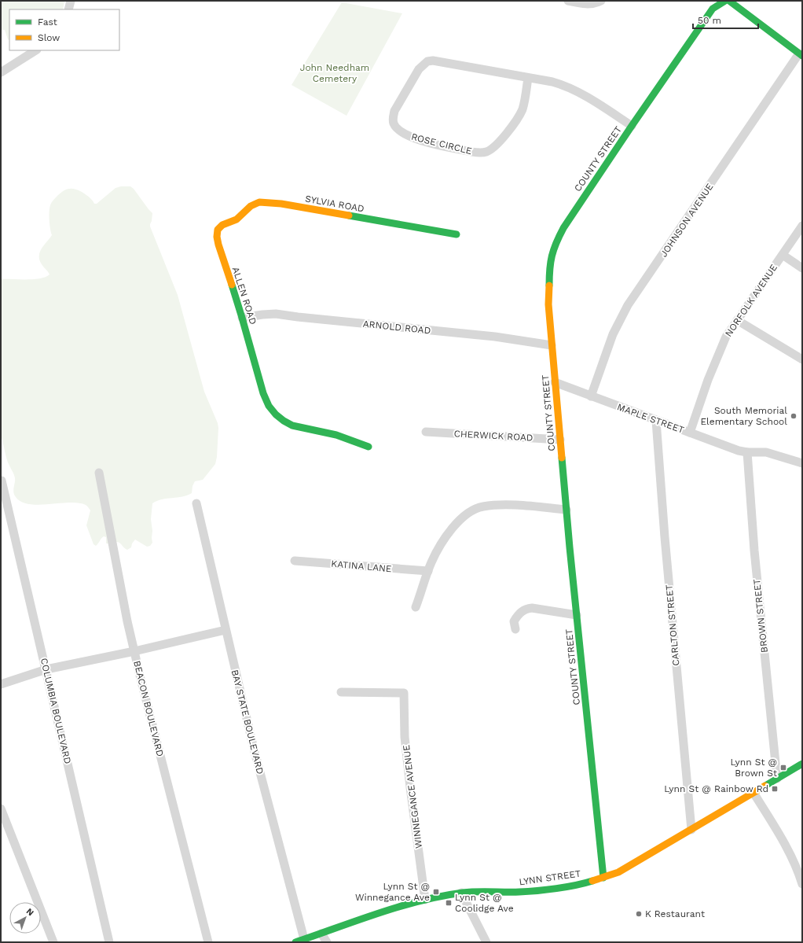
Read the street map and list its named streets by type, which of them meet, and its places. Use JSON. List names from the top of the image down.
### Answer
{
  "streets": {
    "main road": [
      "COUNTY STREET",
      "SYLVIA ROAD",
      "ALLEN ROAD",
      "LYNN STREET"
    ],
    "street": [
      "ROSE CIRCLE",
      "JOHNSON AVENUE",
      "NORFOLK AVENUE",
      "ARNOLD ROAD",
      "MAPLE STREET",
      "CHERWICK ROAD",
      "KATINA LANE",
      "BROWN STREET",
      "CARLTON STREET",
      "BEACON BOULEVARD",
      "COLUMBIA BOULEVARD",
      "BAY STATE BOULEVARD",
      "WINNEGANCE AVENUE"
    ]
  },
  "crossings": [
    ["ROSE CIRCLE", "COUNTY STREET"],
    ["COUNTY STREET", "ARNOLD ROAD"],
    ["COUNTY STREET", "MAPLE STREET"],
    ["COUNTY STREET", "CHERWICK ROAD"],
    ["COUNTY STREET", "LYNN STREET"],
    ["SYLVIA ROAD", "ALLEN ROAD"],
    ["JOHNSON AVENUE", "MAPLE STREET"],
    ["ALLEN ROAD", "ARNOLD ROAD"],
    ["NORFOLK AVENUE", "MAPLE STREET"],
    ["MAPLE STREET", "BROWN STREET"],
    ["MAPLE STREET", "CARLTON STREET"],
    ["BROWN STREET", "LYNN STREET"],
    ["CARLTON STREET", "LYNN STREET"],
    ["BAY STATE BOULEVARD", "LYNN STREET"],
    ["WINNEGANCE AVENUE", "LYNN STREET"]
  ],
  "parks": ["John Needham Cemetery"],
  "places": {
    "other": ["South Memorial Elementary School", "K Restaurant"],
    "transit": [
      "Lynn St @ Brown St",
      "Lynn St @ Rainbow Rd",
      "Lynn St @ Winnegance Ave",
      "Lynn St @ Coolidge Ave"
    ]
  },
  "legend": ["Fast", "Slow"],
  "scale_bar": "50 m",
  "north": "top right"
}
